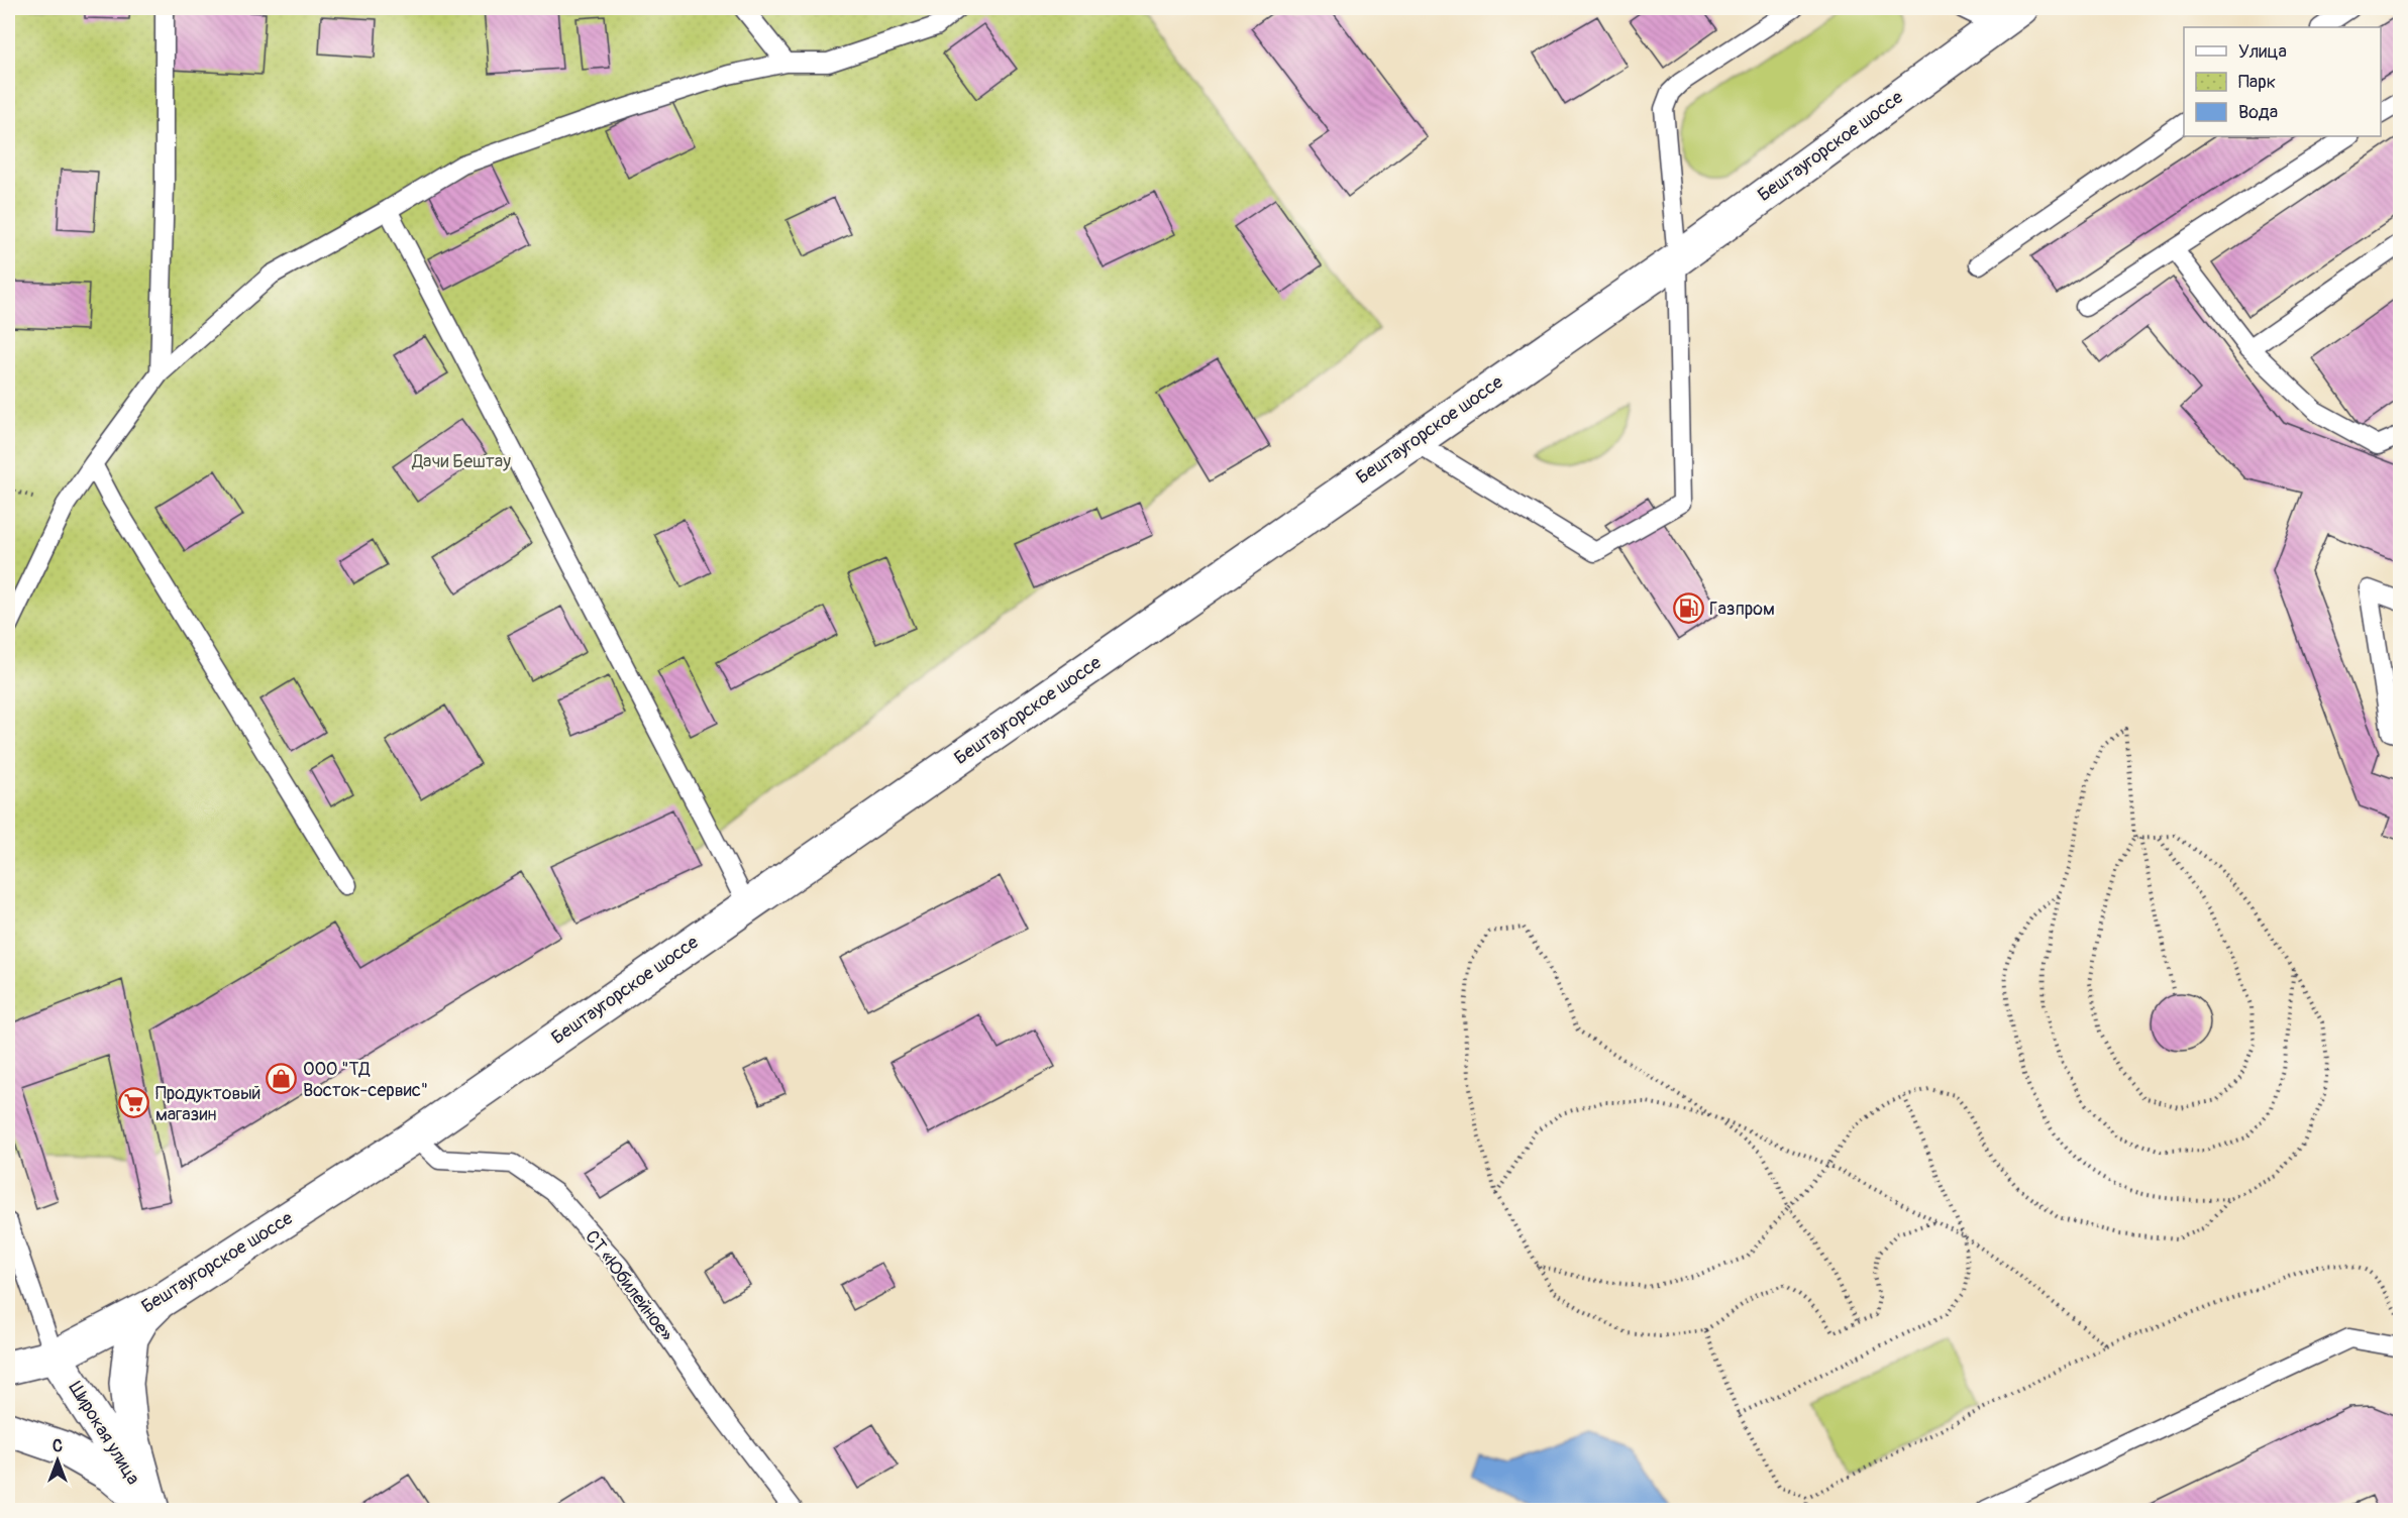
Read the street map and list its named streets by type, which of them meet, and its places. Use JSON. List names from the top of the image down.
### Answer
{
  "streets": {
    "main road": ["Бештаугорское шоссе", "Широкая улица"],
    "lane": ["СТ «Юбилейное»"]
  },
  "crossings": [
    ["Бештаугорское шоссе", "СТ «Юбилейное»"],
    ["Бештаугорское шоссе", "Широкая улица"]
  ],
  "parks": ["Дачи Бештау"],
  "places": {
    "fuel station": ["Газпром"],
    "shop": ["ООО \"ТД Восток-сервис\""],
    "supermarket": ["Продуктовый магазин"]
  },
  "legend": ["Улица", "Парк", "Вода"],
  "north": "top"
}
